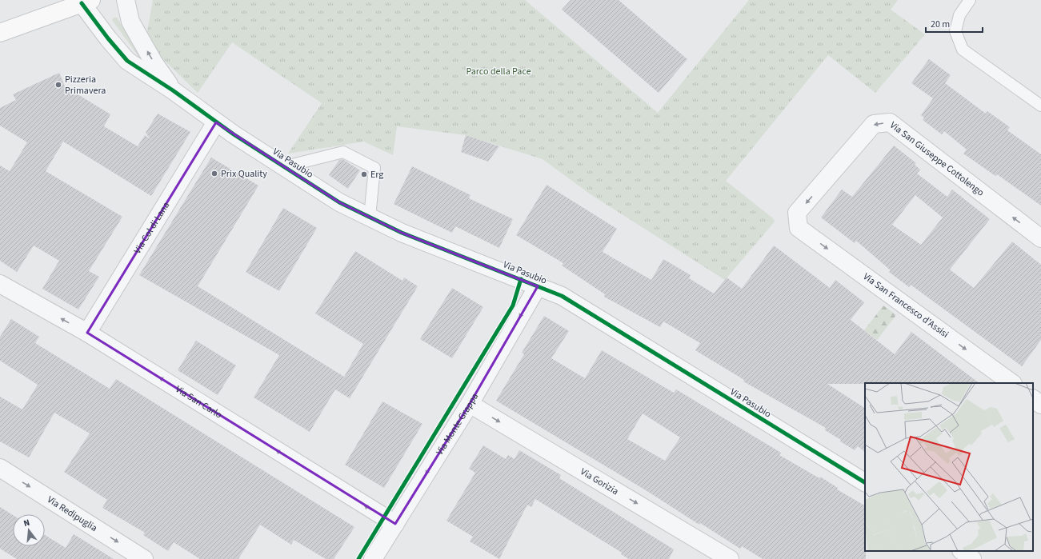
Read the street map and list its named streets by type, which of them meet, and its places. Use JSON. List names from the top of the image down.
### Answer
{
  "streets": {
    "street": [
      "Via San Giuseppe Cottolengo",
      "Via Pasubio",
      "Via Col di Lana",
      "Via San Francesco d'Assisi",
      "Via San Carlo",
      "Via Monte Grappa",
      "Via Gorizia",
      "Via Redipuglia"
    ]
  },
  "crossings": [
    ["Via San Giuseppe Cottolengo", "Via San Francesco d'Assisi"],
    ["Via Pasubio", "Via Col di Lana"],
    ["Via Pasubio", "Via Monte Grappa"],
    ["Via Col di Lana", "Via San Carlo"],
    ["Via San Carlo", "Via Monte Grappa"],
    ["Via Monte Grappa", "Via Gorizia"]
  ],
  "one_way": [
    "Via San Francesco d'Assisi",
    "Via San Carlo",
    "Via Monte Grappa",
    "Via Gorizia",
    "Via Redipuglia"
  ],
  "parks": ["Parco della Pace"],
  "places": ["Pizzeria Primavera", "Prix Quality", "Erg"],
  "scale_bar": "20 m",
  "north": "top"
}
